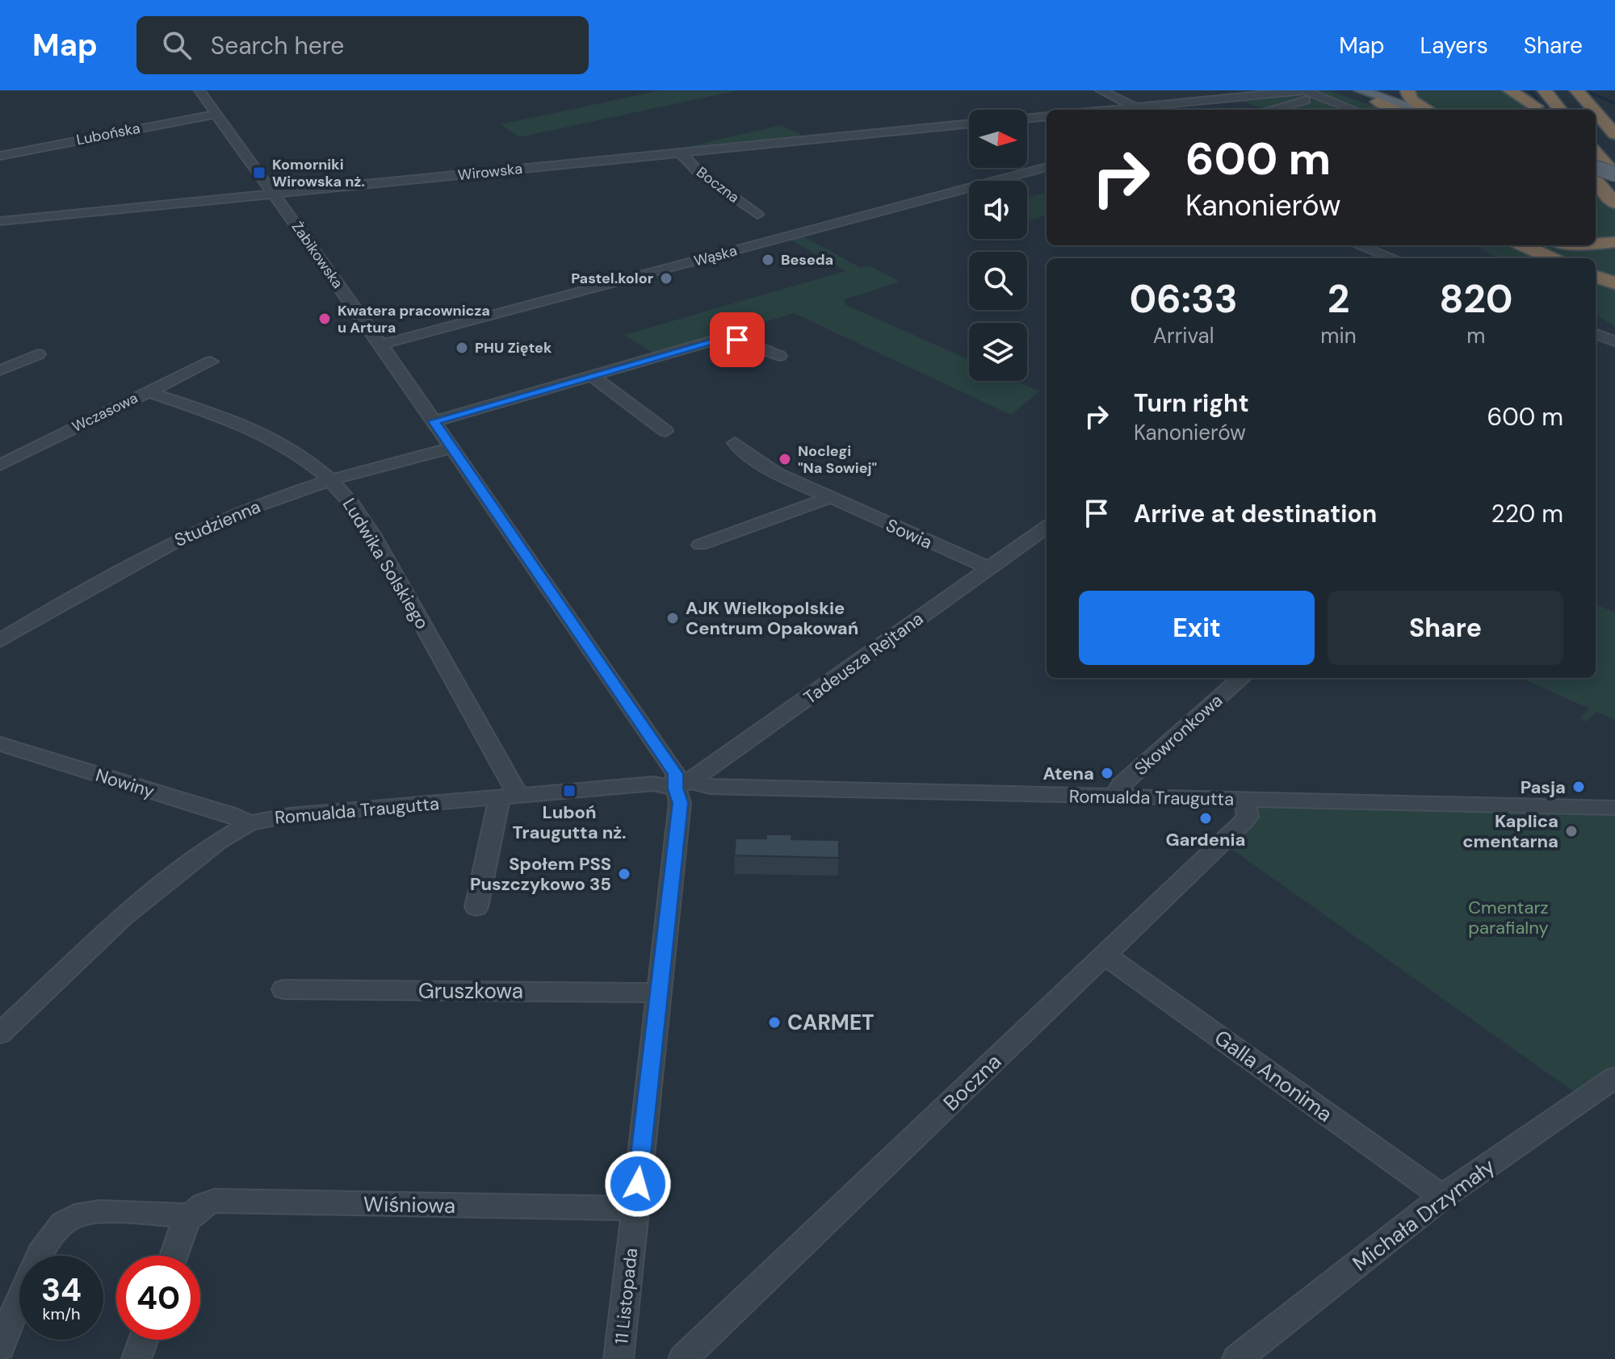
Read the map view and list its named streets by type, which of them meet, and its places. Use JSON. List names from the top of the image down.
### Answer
{
  "streets": {
    "street": [
      "Lubońska",
      "Wirowska",
      "Boczna",
      "Żabikowska",
      "Wąska",
      "Wczasowa",
      "Studzienna",
      "Sowia",
      "Ludwika Solskiego",
      "Tadeusza Rejtana",
      "Skowronkowa",
      "Nowiny",
      "Romualda Traugutta",
      "Gruszkowa",
      "Galla Anonima",
      "Wiśniowa",
      "Michała Drzymały",
      "11 Listopada"
    ]
  },
  "crossings": [
    ["Lubońska", "Żabikowska"],
    ["Wirowska", "Boczna"],
    ["Wirowska", "Żabikowska"],
    ["Boczna", "Romualda Traugutta"],
    ["Boczna", "Galla Anonima"],
    ["Żabikowska", "Wąska"],
    ["Żabikowska", "11 Listopada"],
    ["Wczasowa", "Ludwika Solskiego"],
    ["Studzienna", "Ludwika Solskiego"],
    ["Studzienna", "11 Listopada"],
    ["Sowia", "Tadeusza Rejtana"],
    ["Ludwika Solskiego", "Romualda Traugutta"],
    ["Tadeusza Rejtana", "Romualda Traugutta"],
    ["Tadeusza Rejtana", "11 Listopada"],
    ["Skowronkowa", "Romualda Traugutta"],
    ["Nowiny", "Romualda Traugutta"],
    ["Romualda Traugutta", "11 Listopada"],
    ["Gruszkowa", "11 Listopada"],
    ["Galla Anonima", "Michała Drzymały"],
    ["Wiśniowa", "11 Listopada"]
  ],
  "parks": ["Cmentarz parafialny"],
  "places": {
    "transit": ["Komorniki Wirowska nż.", "Luboń Traugutta nż."],
    "other": [
      "Beseda",
      "Pastel.kolor",
      "Kwatera pracownicza u Artura",
      "PHU Ziętek",
      "Noclegi \"Na Sowiej\"",
      "AJK Wielkopolskie Centrum Opakowań",
      "Atena",
      "Pasja",
      "Gardenia",
      "Kaplica cmentarna",
      "Społem PSS Puszczykowo 35",
      "CARMET"
    ]
  },
  "north": "right",
  "page": {
    "header": "Map",
    "search": "Search here",
    "nav": ["Map", "Layers", "Share"],
    "turn": ["600 m", "Kanonierów"],
    "eta": [
      "06:33",
      "Arrival",
      "2",
      "min",
      "820",
      "m"
    ],
    "list": [
      {
        "name": "Turn right",
        "note": "Kanonierów",
        "value": "600 m"
      },
      {
        "name": "Arrive at destination",
        "value": "220 m"
      }
    ],
    "buttons": ["Exit", "Share"],
    "speed": "34 km/h",
    "limit": "40"
  }
}
